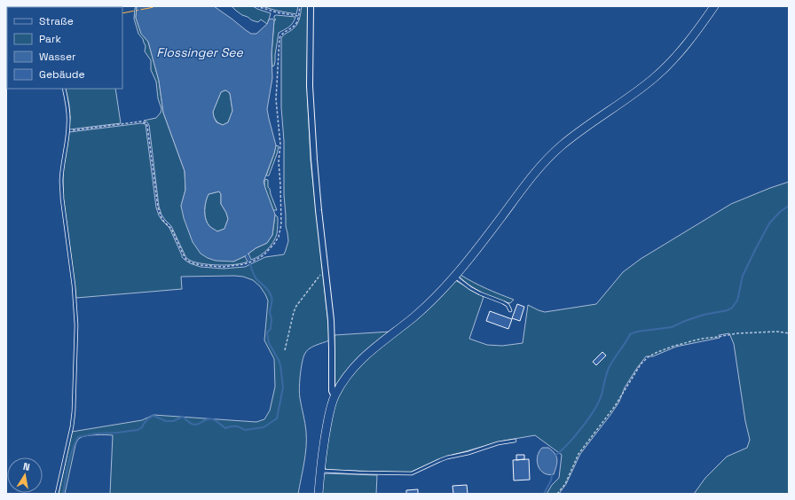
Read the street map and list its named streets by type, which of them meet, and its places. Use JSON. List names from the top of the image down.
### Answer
{
  "water": ["Flossinger See"],
  "legend": [
    "Straße",
    "Park",
    "Wasser",
    "Gebäude"
  ],
  "north": "top"
}
